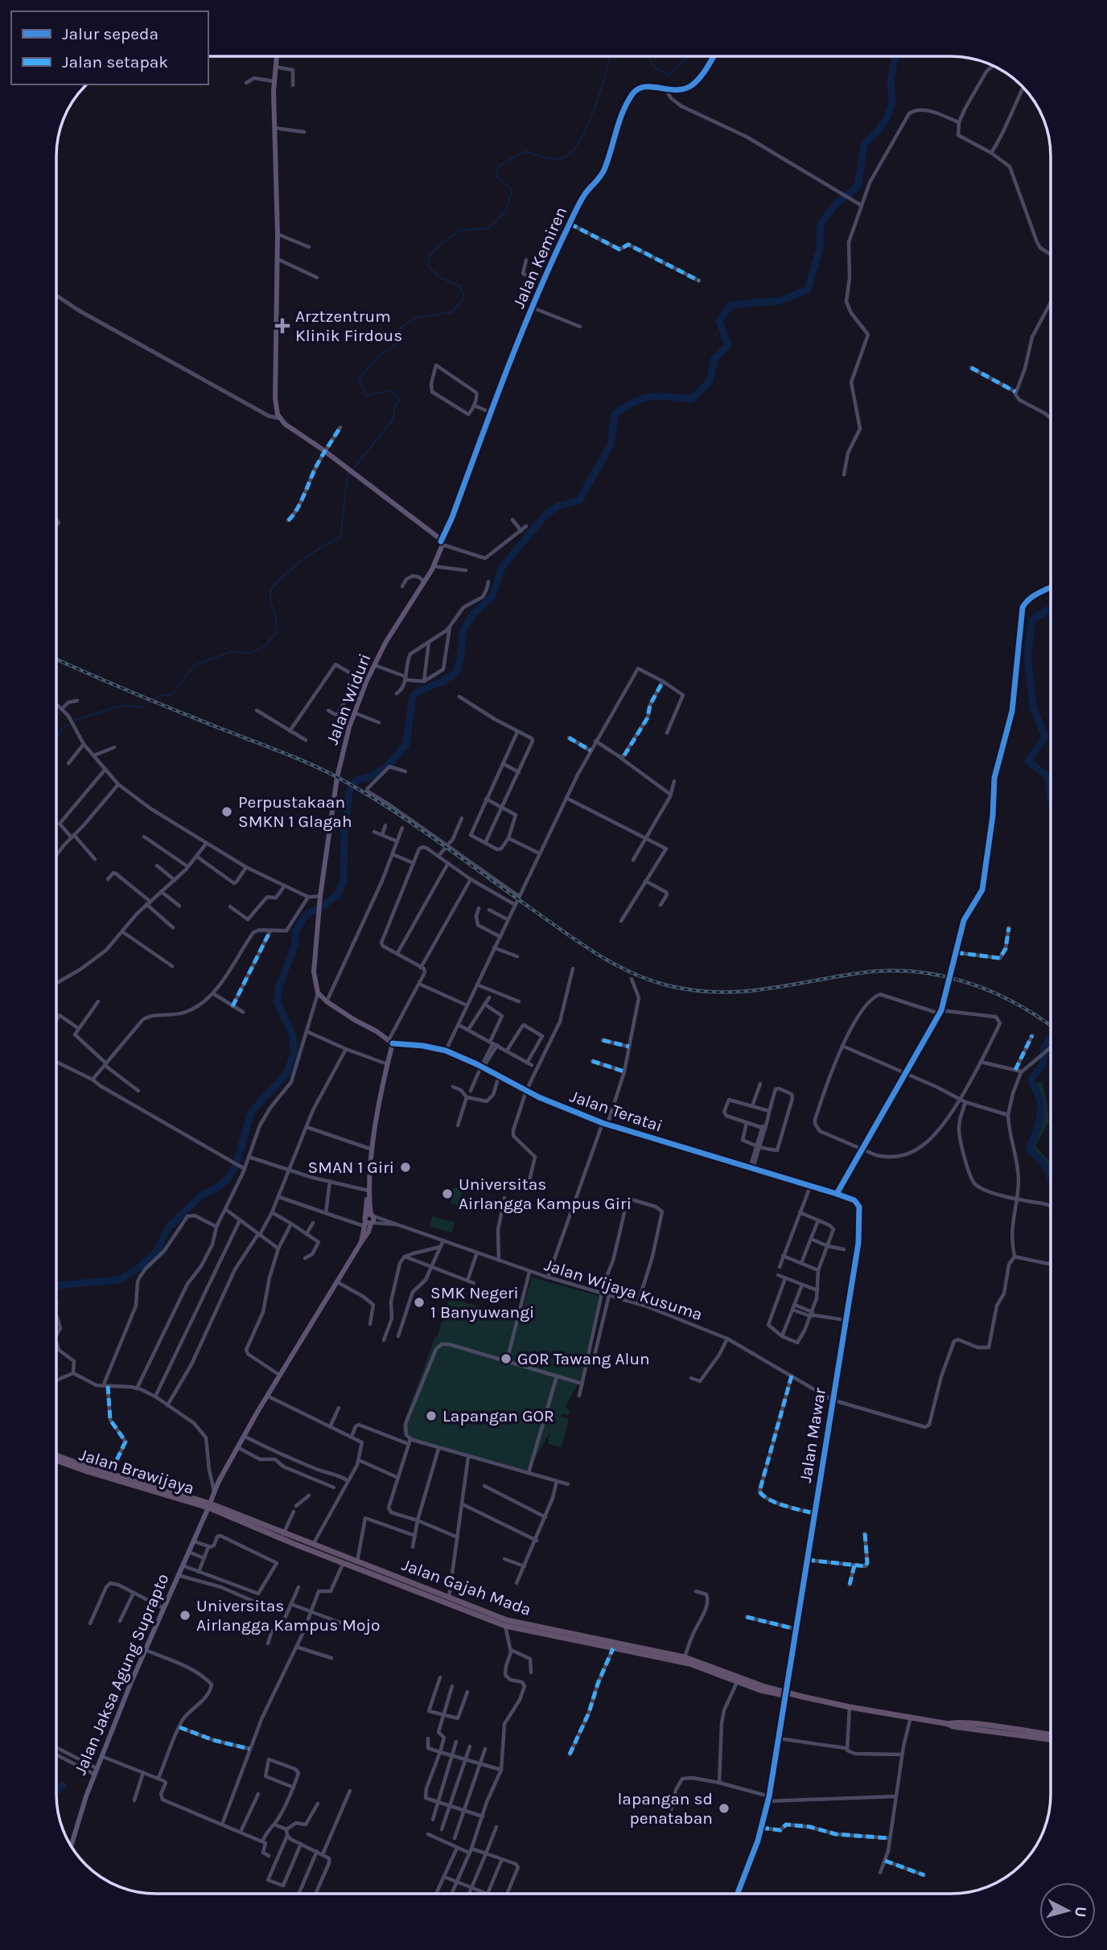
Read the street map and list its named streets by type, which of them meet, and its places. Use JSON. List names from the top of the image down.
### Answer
{
  "streets": {
    "highway": ["Jalan Brawijaya", "Jalan Gajah Mada"],
    "main road": ["Jalan Widuri", "Jalan Jaksa Agung Suprapto"],
    "street": [
      "Jalan Kemiren",
      "Jalan Teratai",
      "Jalan Wijaya Kusuma",
      "Jalan Mawar"
    ]
  },
  "crossings": [
    ["Jalan Kemiren", "Jalan Widuri"],
    ["Jalan Teratai", "Jalan Mawar"],
    ["Jalan Wijaya Kusuma", "Jalan Mawar"],
    ["Jalan Mawar", "Jalan Gajah Mada"],
    ["Jalan Brawijaya", "Jalan Gajah Mada"],
    ["Jalan Brawijaya", "Jalan Jaksa Agung Suprapto"],
    ["Jalan Gajah Mada", "Jalan Jaksa Agung Suprapto"]
  ],
  "places": {
    "health": ["Arztzentrum Klinik Firdous"],
    "other": [
      "Perpustakaan SMKN 1 Glagah",
      "SMAN 1 Giri",
      "Universitas Airlangga Kampus Giri",
      "SMK Negeri 1 Banyuwangi",
      "GOR Tawang Alun",
      "Lapangan GOR",
      "Universitas Airlangga Kampus Mojo",
      "lapangan sd penataban"
    ]
  },
  "legend": ["Jalur sepeda", "Jalan setapak"],
  "north": "right"
}
